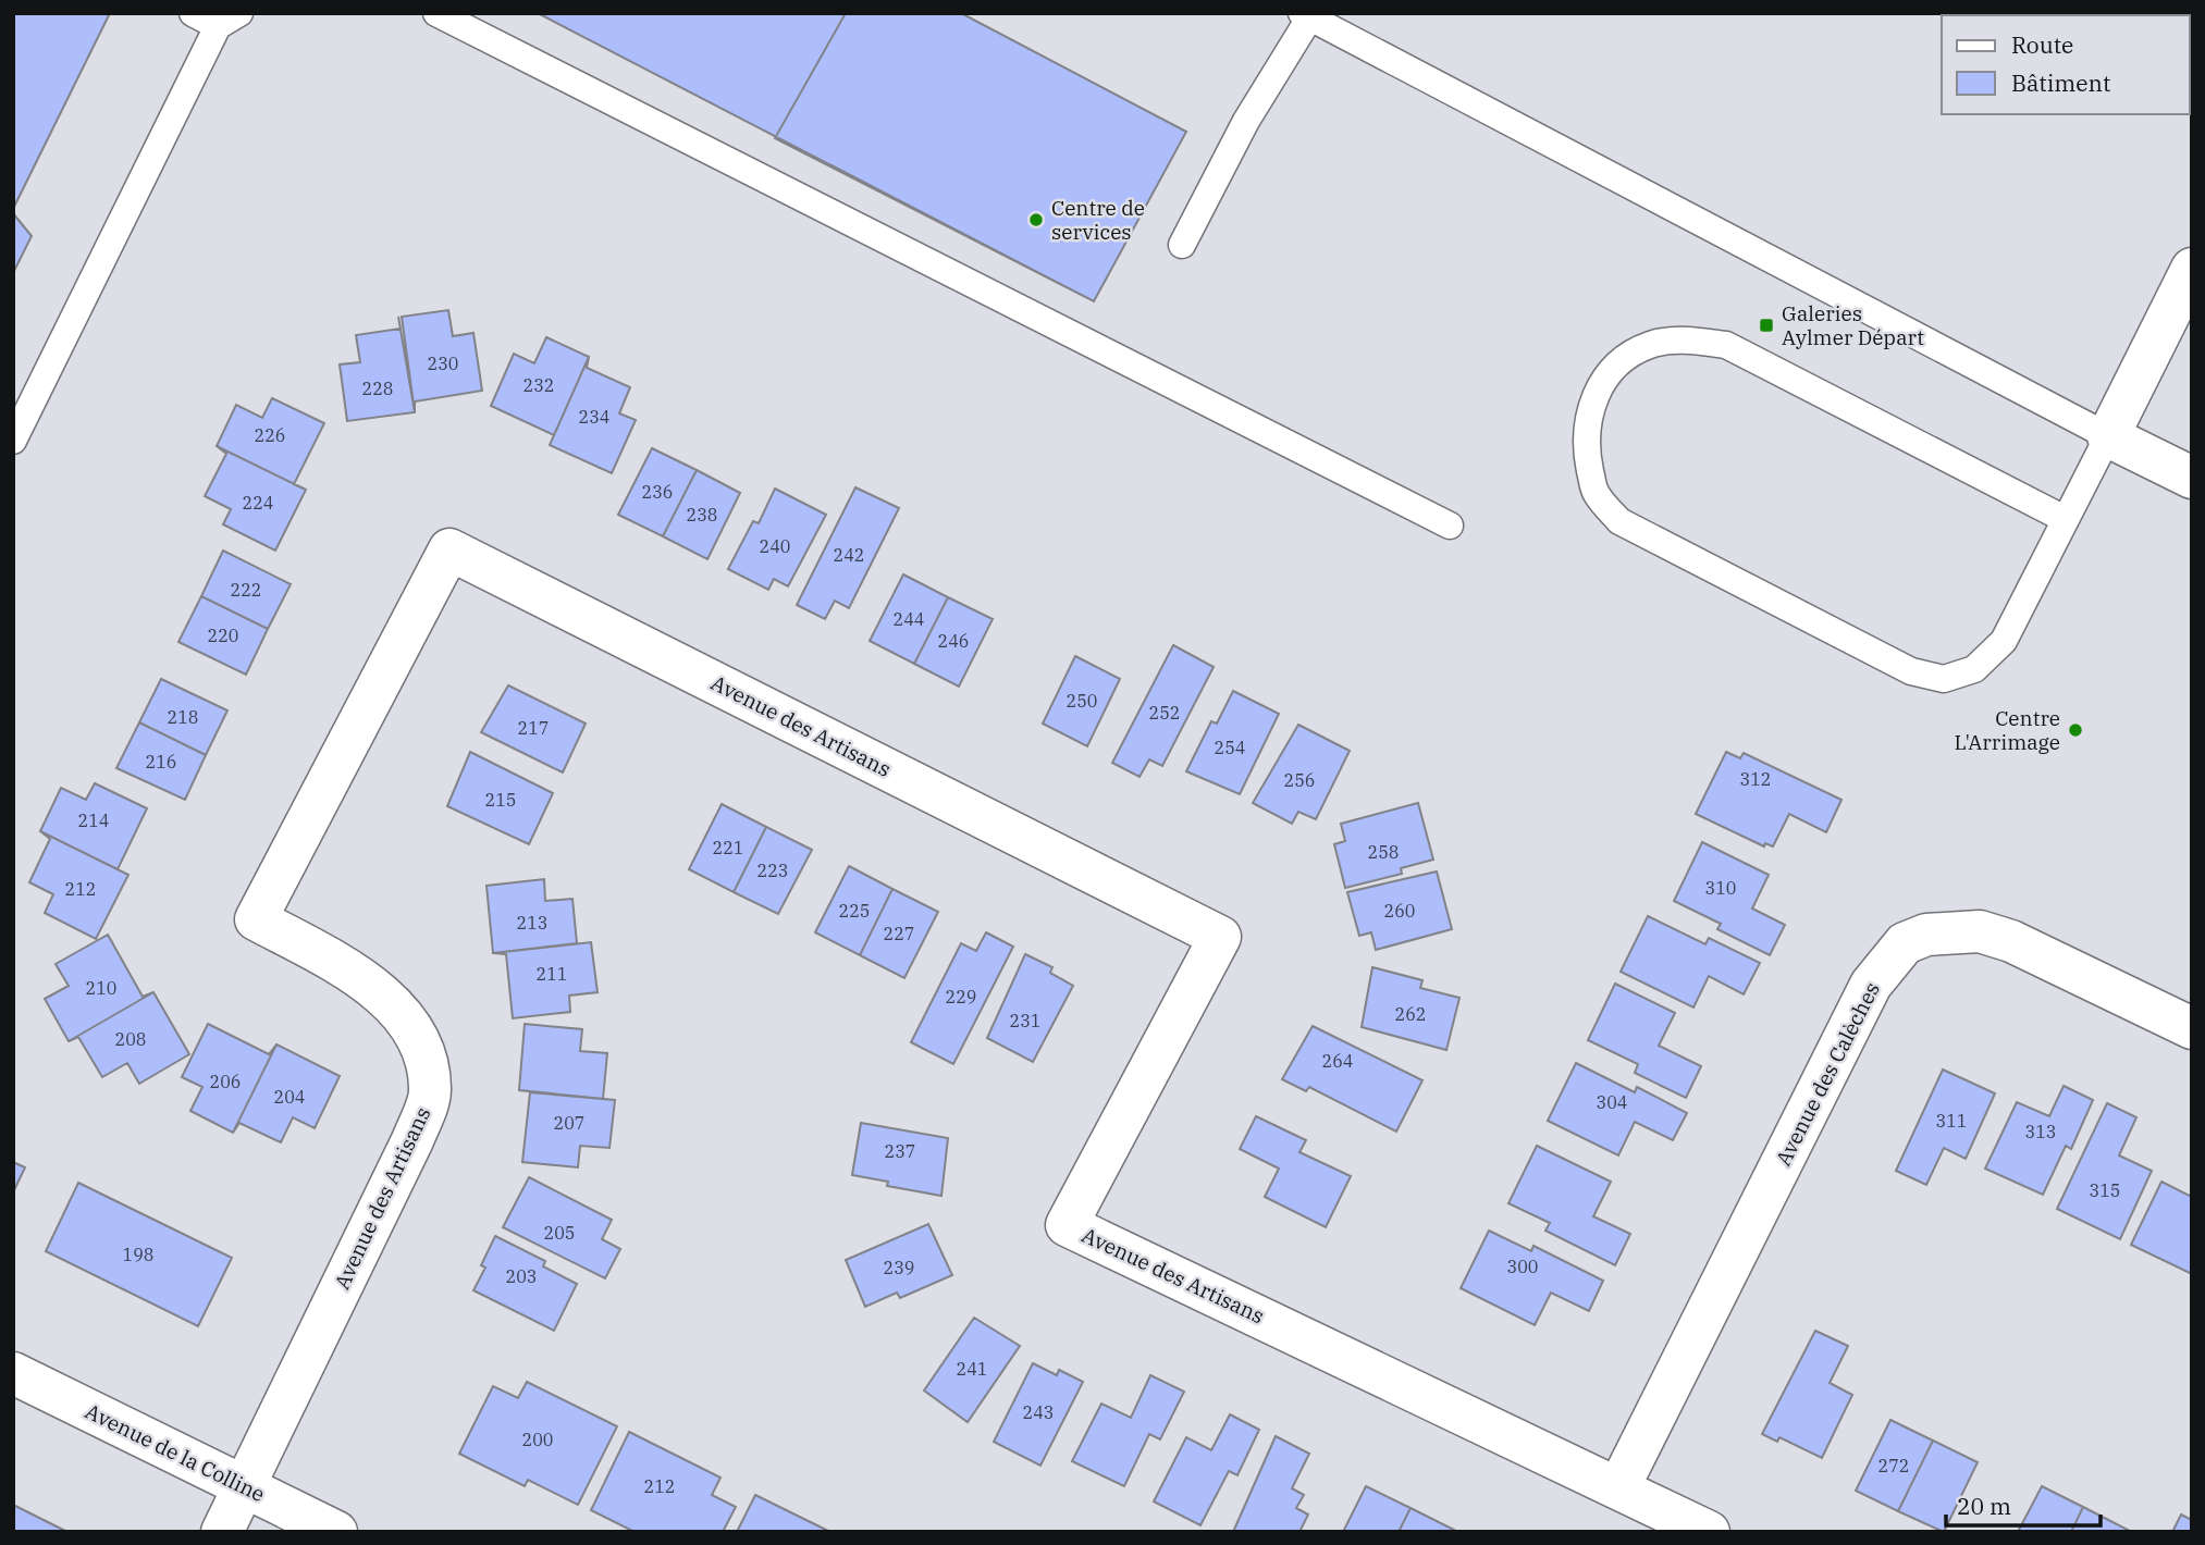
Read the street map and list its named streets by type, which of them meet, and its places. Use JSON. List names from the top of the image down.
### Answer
{
  "streets": {
    "street": ["Avenue des Artisans", "Avenue des Calèches", "Avenue de la Colline"]
  },
  "crossings": [
    ["Avenue des Artisans", "Avenue des Calèches"],
    ["Avenue des Artisans", "Avenue de la Colline"]
  ],
  "places": {
    "other": ["Centre de services", "Centre L'Arrimage"],
    "transit": ["Galeries Aylmer Départ"]
  },
  "house_numbers": [
    "230",
    "232",
    "228",
    "234",
    "226",
    "236",
    "224",
    "238",
    "240",
    "242",
    "222",
    "244",
    "220",
    "246",
    "250",
    "252",
    "218",
    "217",
    "254",
    "216",
    "312",
    "256",
    "215",
    "214",
    "221",
    "258",
    "223",
    "310",
    "212",
    "225",
    "260",
    "213",
    "227",
    "211",
    "210",
    "229",
    "262",
    "231",
    "208",
    "264",
    "206",
    "204",
    "304",
    "311",
    "207",
    "313",
    "237",
    "315",
    "205",
    "198",
    "300",
    "239",
    "203",
    "241",
    "243",
    "200",
    "272",
    "212"
  ],
  "legend": ["Route", "Bâtiment"],
  "scale_bar": "20 m"
}
